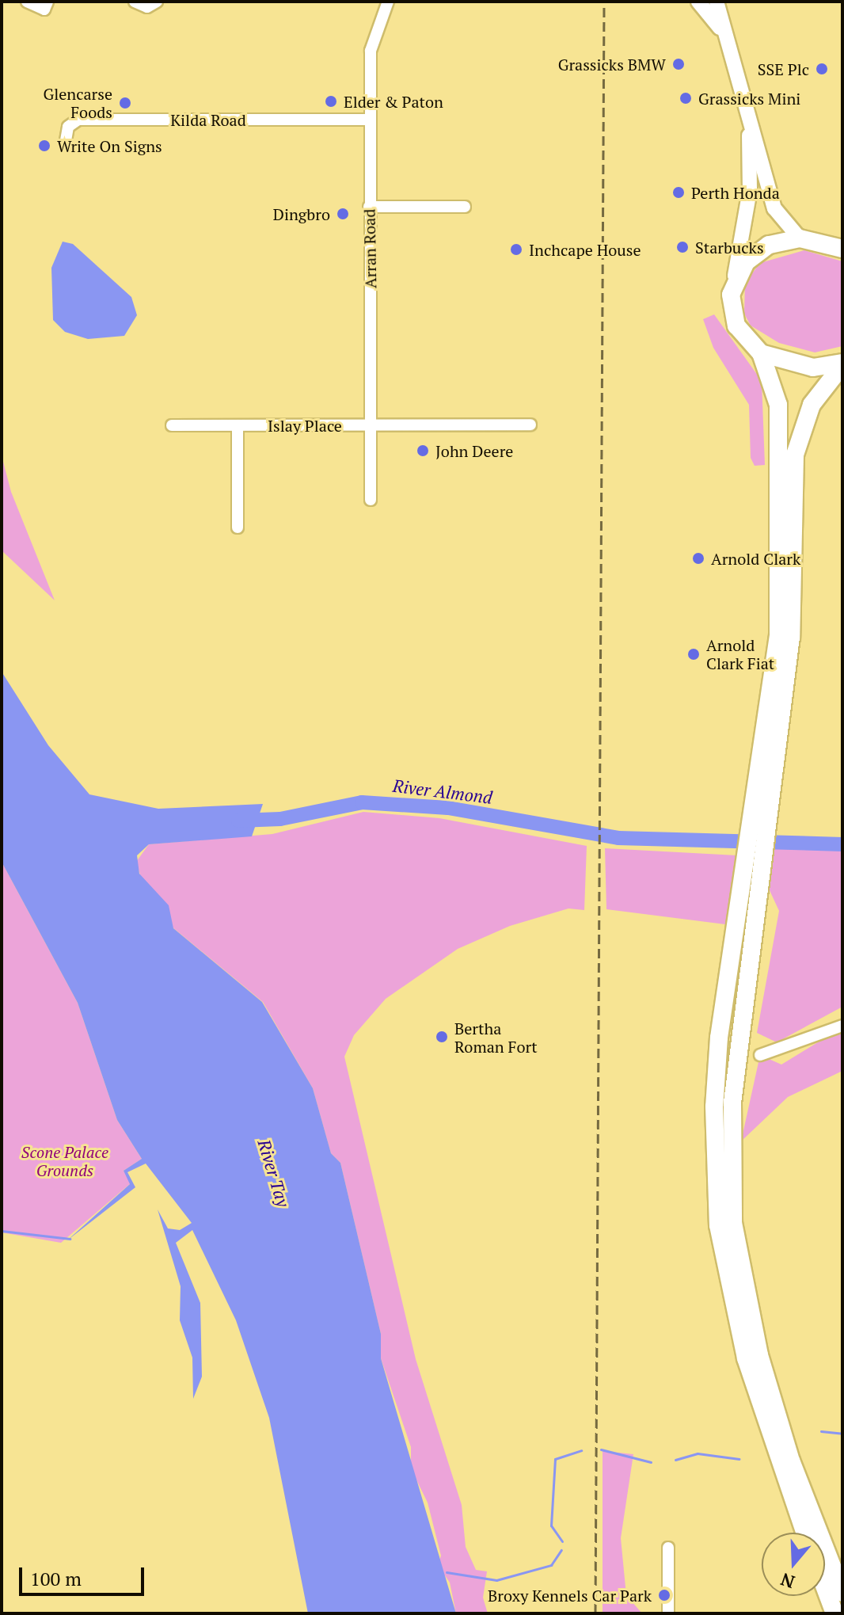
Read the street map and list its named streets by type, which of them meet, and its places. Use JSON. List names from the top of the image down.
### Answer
{
  "streets": {
    "street": ["Kilda Road", "Arran Road", "Islay Place"]
  },
  "crossings": [
    ["Kilda Road", "Arran Road"],
    ["Arran Road", "Islay Place"]
  ],
  "water": ["River Almond", "River Tay"],
  "parks": ["Scone Palace Grounds"],
  "places": [
    "Grassicks BMW",
    "SSE Plc",
    "Grassicks Mini",
    "Elder & Paton",
    "Glencarse Foods",
    "Write On Signs",
    "Perth Honda",
    "Dingbro",
    "Starbucks",
    "Inchcape House",
    "John Deere",
    "Arnold Clark",
    "Arnold Clark Fiat",
    "Bertha Roman Fort",
    "Broxy Kennels Car Park"
  ],
  "scale_bar": "100 m",
  "north": "bottom"
}
